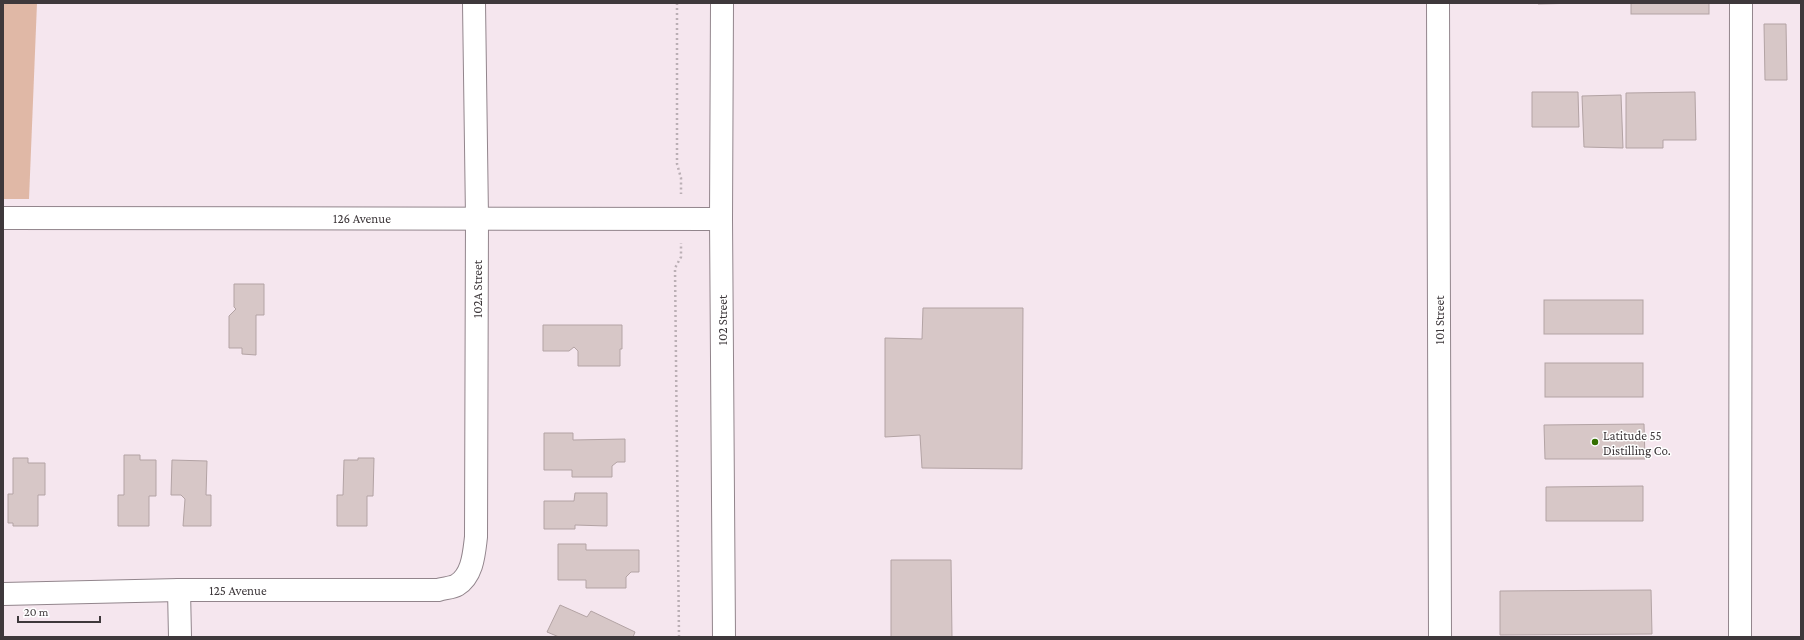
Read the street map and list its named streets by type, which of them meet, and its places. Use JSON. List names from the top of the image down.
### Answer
{
  "streets": {
    "street": [
      "126 Avenue",
      "102A Street",
      "102 Street",
      "101 Street",
      "125 Avenue"
    ]
  },
  "crossings": [
    ["126 Avenue", "102A Street"],
    ["126 Avenue", "102 Street"],
    ["102A Street", "125 Avenue"]
  ],
  "places": ["Latitude 55 Distilling Co."],
  "scale_bar": "20 m"
}
